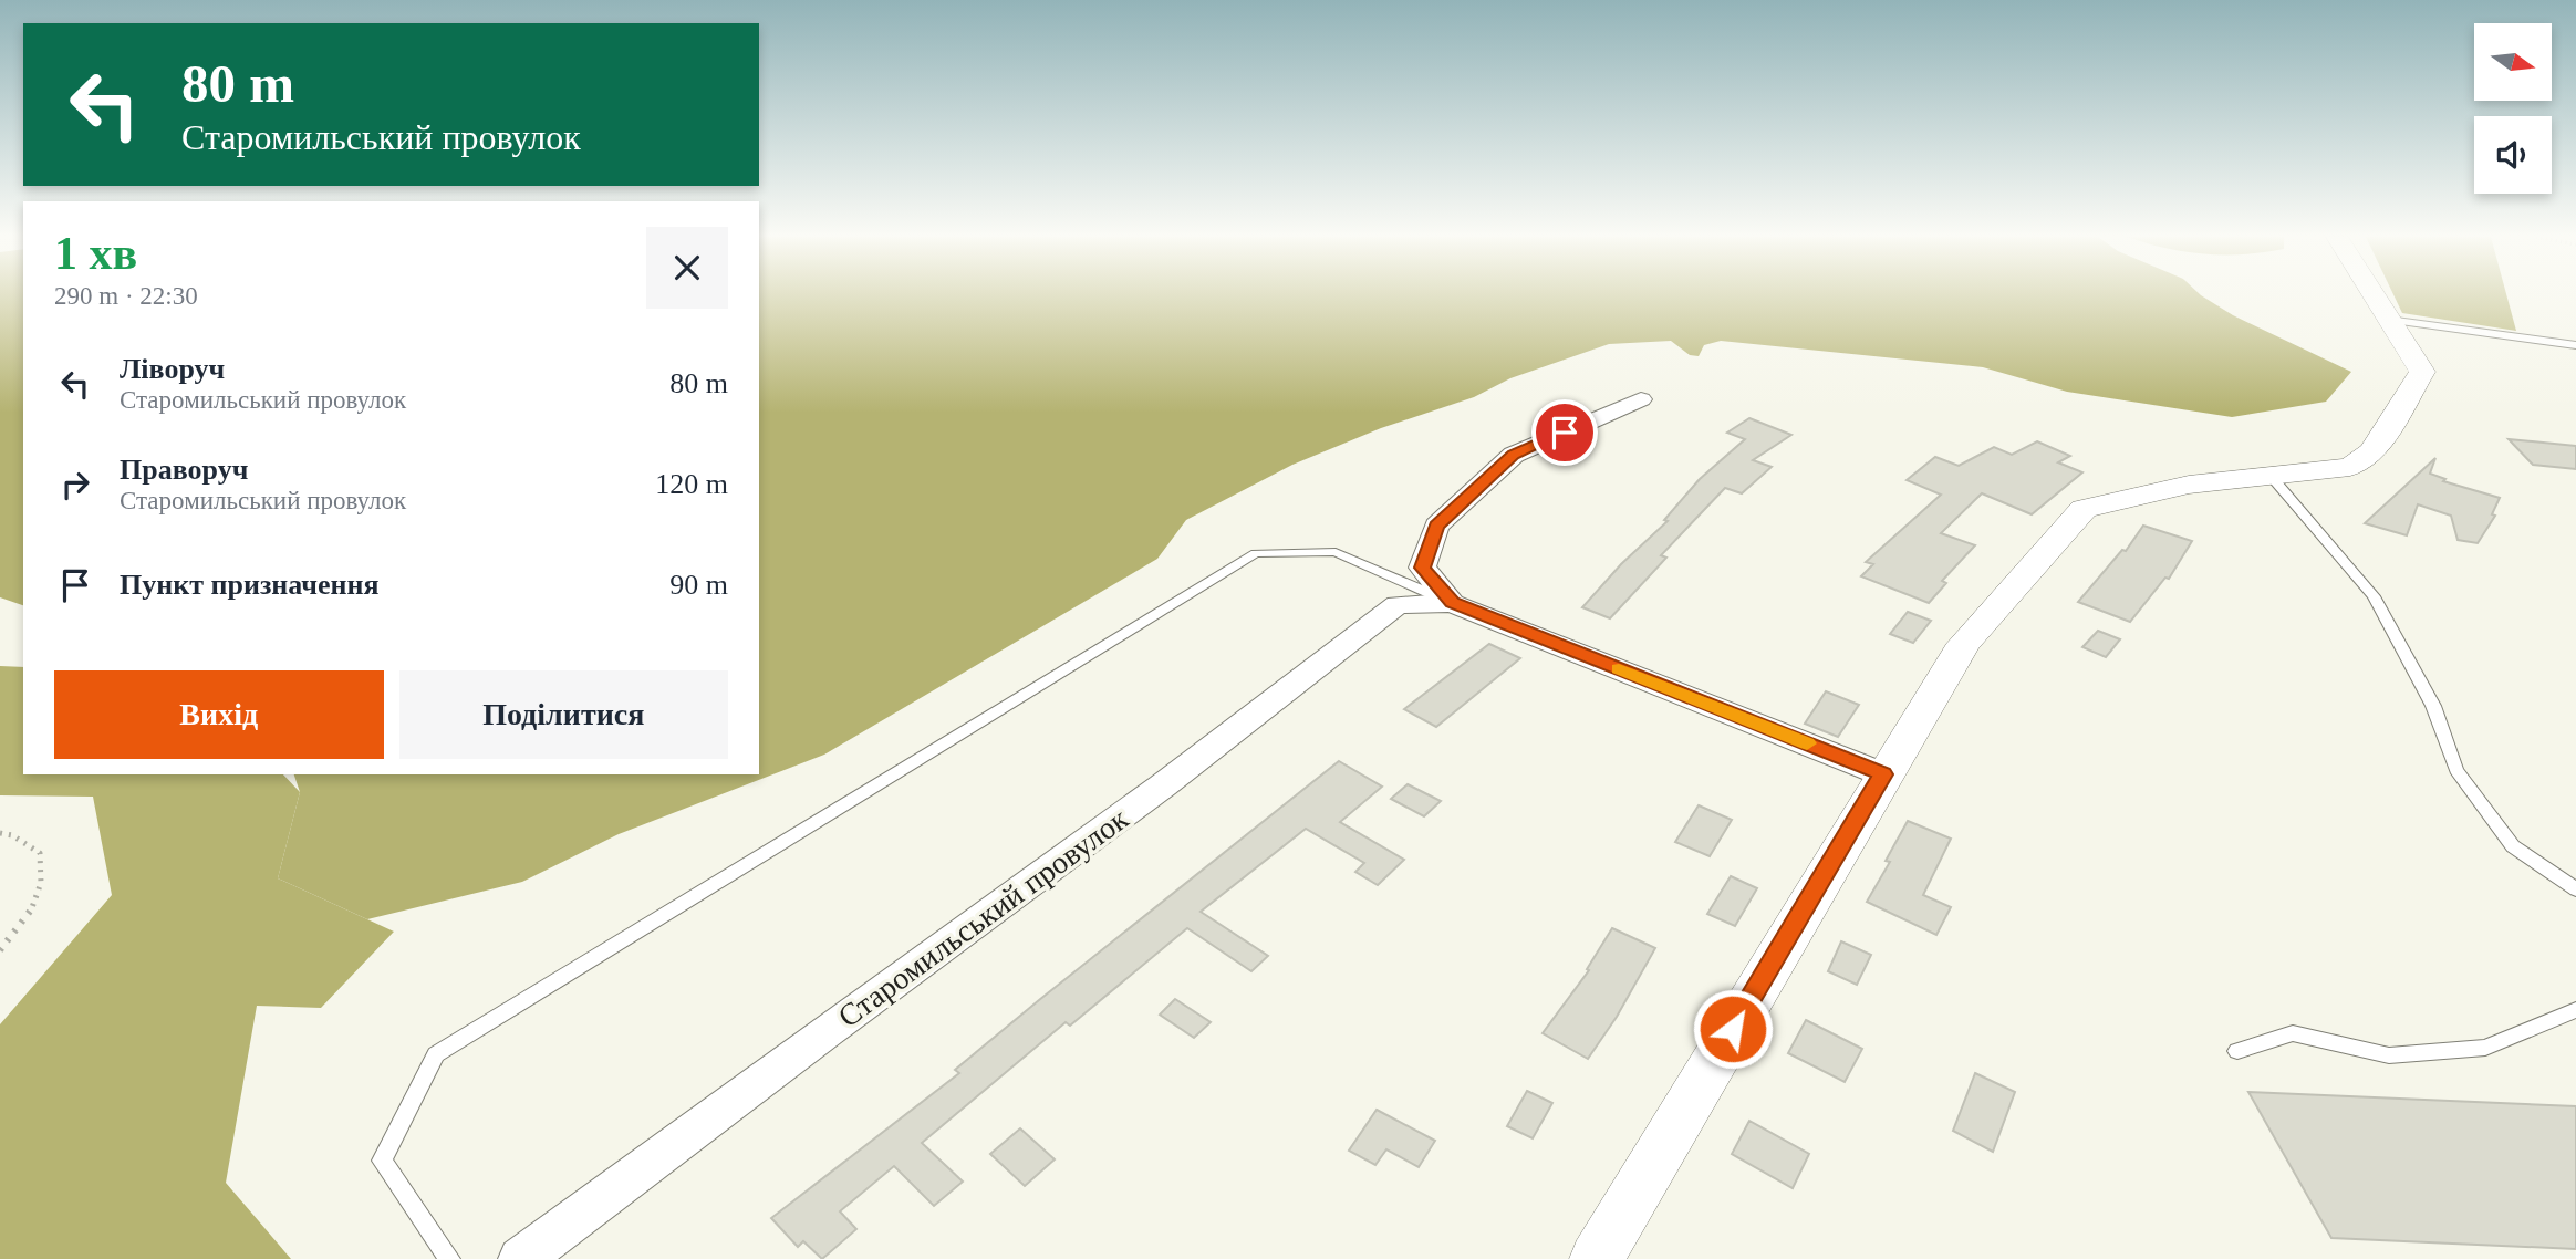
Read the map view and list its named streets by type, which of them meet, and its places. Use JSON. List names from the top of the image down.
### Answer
{
  "streets": {
    "street": ["Старомильський провулок"]
  },
  "north": "right",
  "page": {
    "turn": ["80 m", "Старомильський провулок"],
    "heading": ["1 хв", "290 m · 22:30"],
    "list": [
      {
        "name": "Ліворуч",
        "note": "Старомильський провулок",
        "value": "80 m"
      },
      {
        "name": "Праворуч",
        "note": "Старомильський провулок",
        "value": "120 m"
      },
      {
        "name": "Пункт призначення",
        "value": "90 m"
      }
    ],
    "buttons": ["Вихід", "Поділитися"]
  }
}
